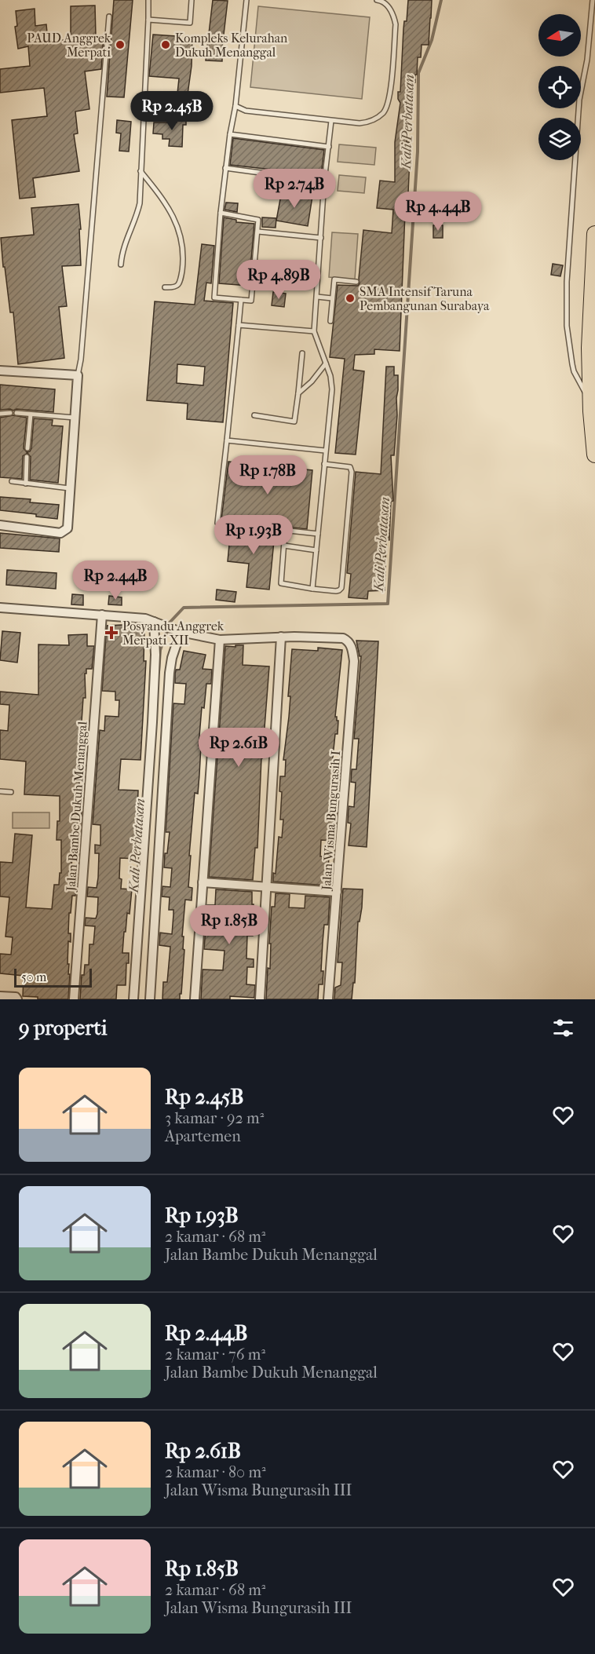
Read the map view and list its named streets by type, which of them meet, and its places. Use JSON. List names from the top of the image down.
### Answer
{
  "streets": {
    "street": ["Jalan Bambe Dukuh Menanggal", "Jalan Wisma Bungurasih I"]
  },
  "water": ["Kali Perbatasan"],
  "places": {
    "other": ["PAUD Anggrek Merpati", "Kompleks Kelurahan Dukuh Menanggal", "SMA Intensif Taruna Pembangunan Surabaya"],
    "health": ["Posyandu Anggrek Merpati XII"]
  },
  "scale_bar": "50 m",
  "north": "left",
  "page": {
    "price": [
      "Rp 2.45B",
      "Rp 2.74B",
      "Rp 4.44B",
      "Rp 4.89B",
      "Rp 1.78B",
      "Rp 1.93B",
      "Rp 2.44B",
      "Rp 2.61B",
      "Rp 1.85B"
    ],
    "scale": "50 m",
    "heading": "9 properti",
    "list": [
      {
        "name": "Rp 2.45B",
        "note": "3 kamar · 92 m² · Apartemen"
      },
      {
        "name": "Rp 1.93B",
        "note": "2 kamar · 68 m² · Jalan Bambe Dukuh Menanggal"
      },
      {
        "name": "Rp 2.44B",
        "note": "2 kamar · 76 m² · Jalan Bambe Dukuh Menanggal"
      },
      {
        "name": "Rp 2.61B",
        "note": "2 kamar · 80 m² · Jalan Wisma Bungurasih III"
      },
      {
        "name": "Rp 1.85B",
        "note": "2 kamar · 68 m² · Jalan Wisma Bungurasih III"
      }
    ]
  }
}
